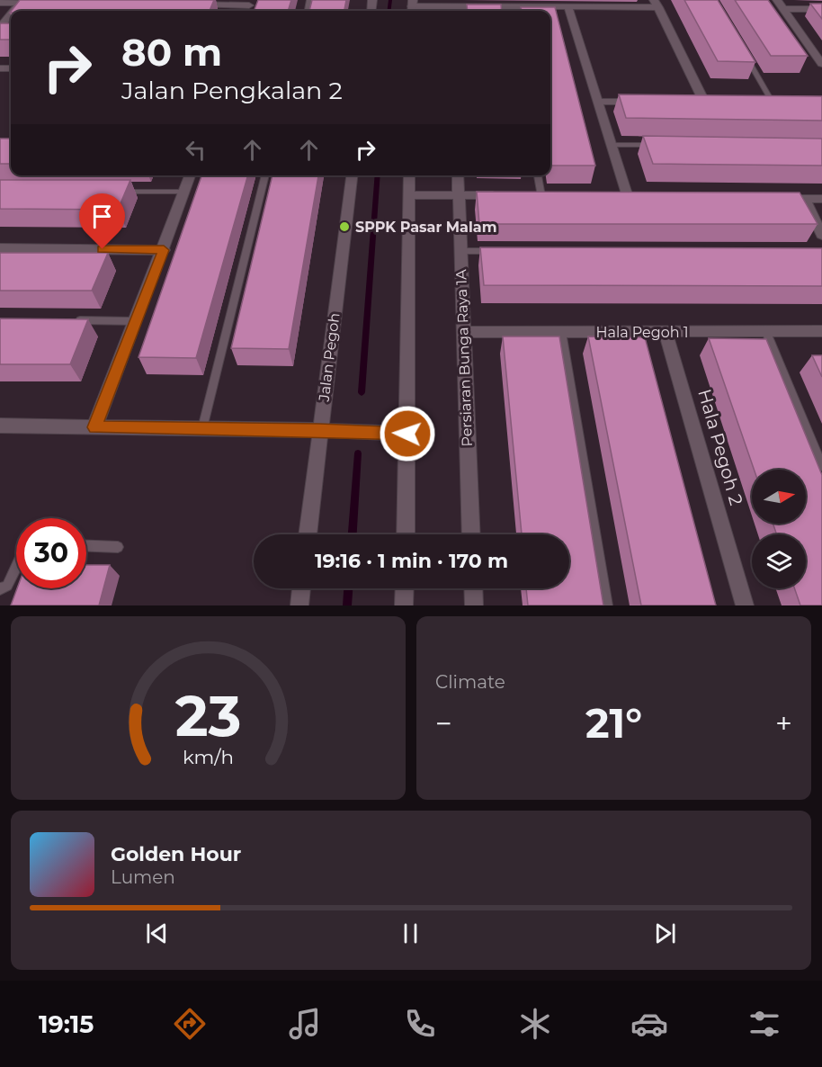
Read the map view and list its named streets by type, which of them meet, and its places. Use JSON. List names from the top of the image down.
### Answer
{
  "streets": {
    "street": [
      "Hala Pegoh 1",
      "Jalan Pegoh",
      "Persiaran Bunga Raya 1A",
      "Hala Pegoh 2"
    ]
  },
  "crossings": [
    ["Hala Pegoh 1", "Persiaran Bunga Raya 1A"],
    ["Hala Pegoh 1", "Hala Pegoh 2"]
  ],
  "places": ["SPPK Pasar Malam"],
  "north": "right",
  "page": {
    "turn": ["80 m", "Jalan Pengkalan 2"],
    "limit": "30",
    "trip": "19:16 · 1 min · 170 m",
    "tile": "Climate",
    "heat": ["−", "21°", "+"],
    "song": ["Golden Hour", "Lumen"],
    "tabs": "19:15",
    "gauge": ["23", "km/h"]
  }
}
